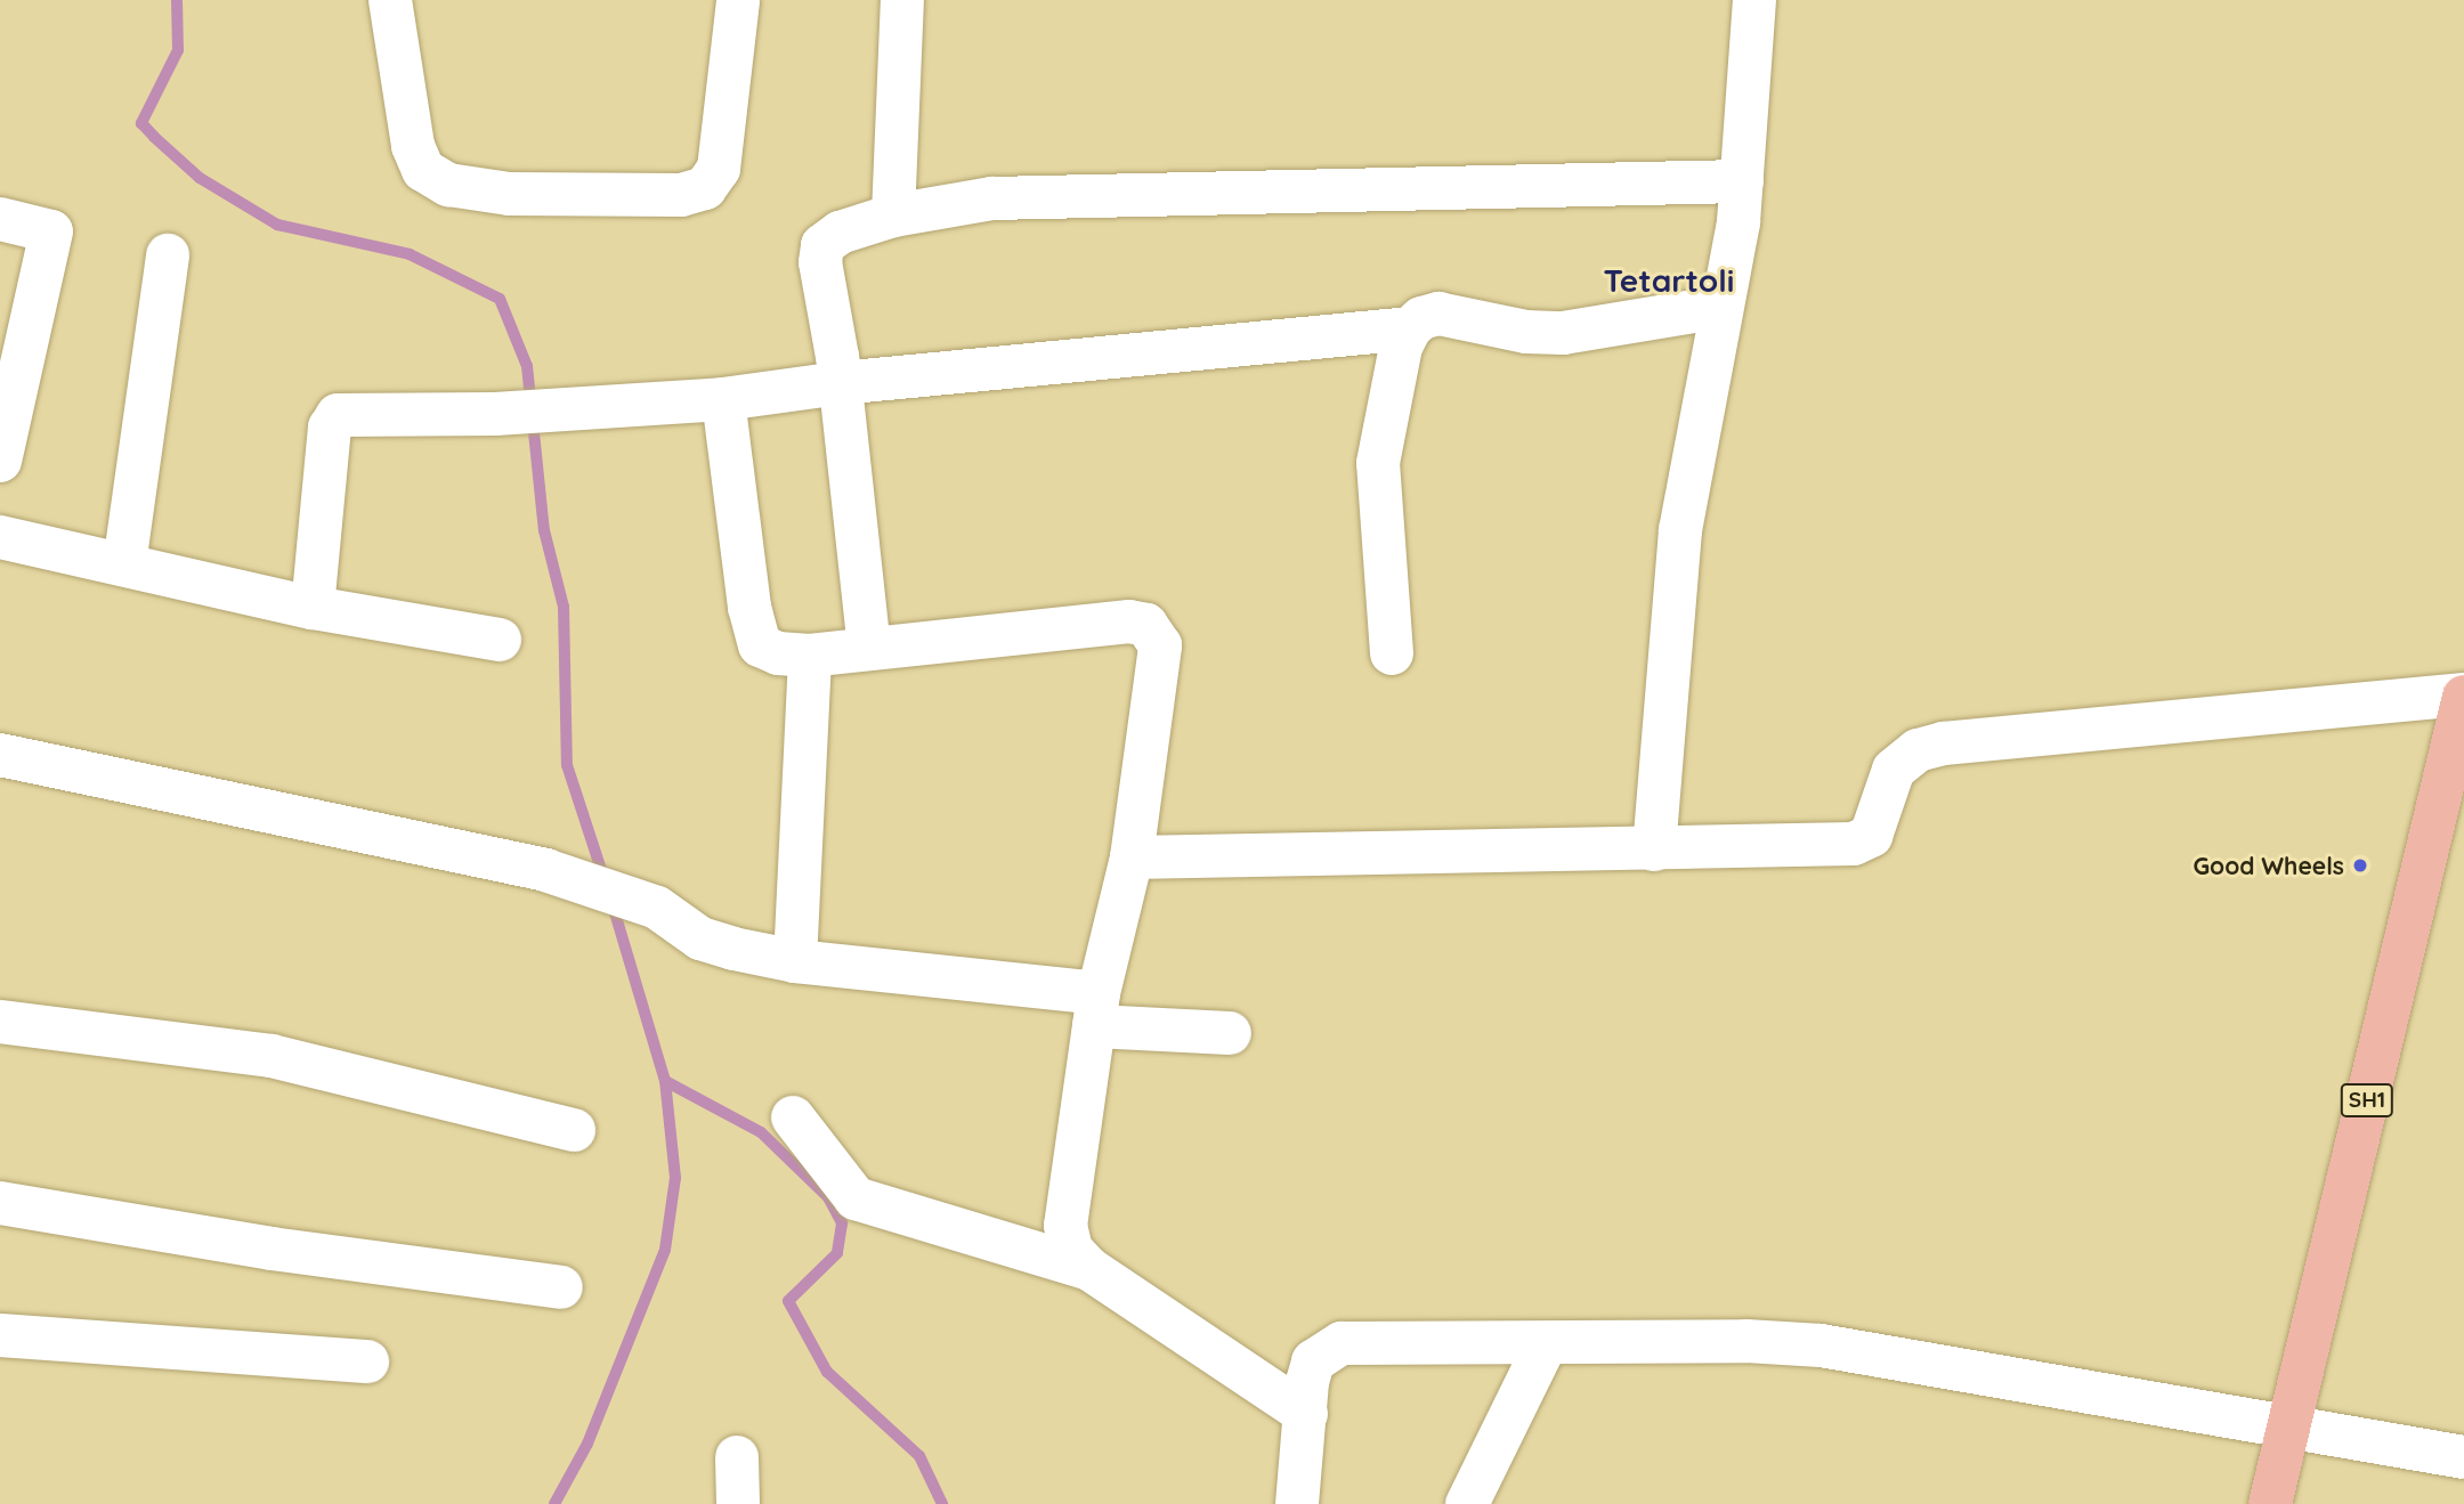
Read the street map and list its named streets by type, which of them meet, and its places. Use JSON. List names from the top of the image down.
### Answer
{
  "streets": {
    "main road": ["SH1"]
  },
  "districts": ["Tetartoli"],
  "places": ["Good Wheels"]
}
